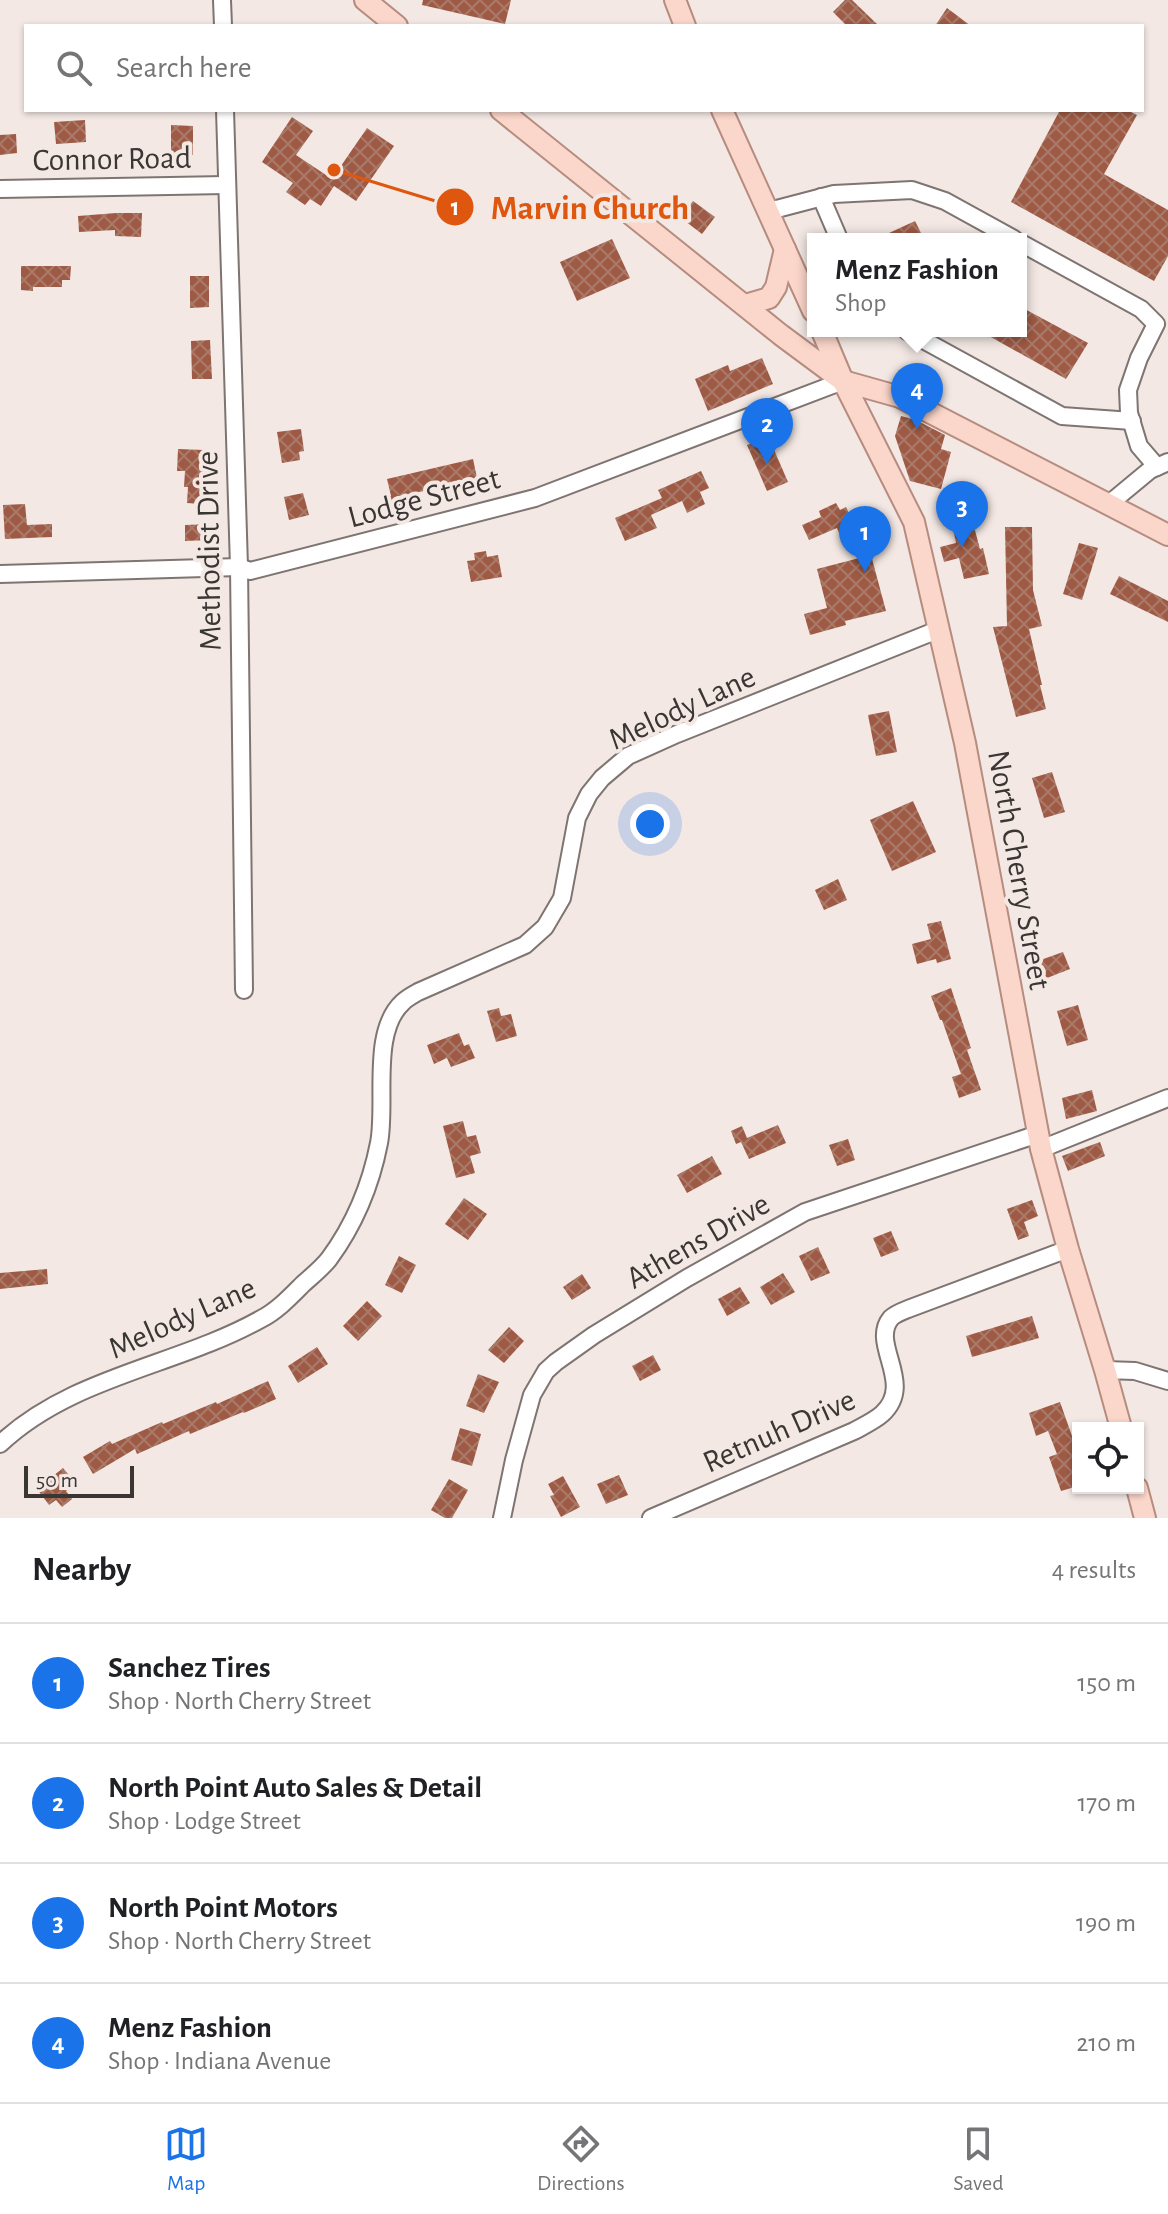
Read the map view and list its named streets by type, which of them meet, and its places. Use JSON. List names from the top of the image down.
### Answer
{
  "streets": {
    "main road": ["North Cherry Street"],
    "street": [
      "Connor Road",
      "Lodge Street",
      "Methodist Drive",
      "Melody Lane",
      "Athens Drive",
      "Retnuh Drive"
    ]
  },
  "crossings": [
    ["Connor Road", "Methodist Drive"],
    ["Lodge Street", "Methodist Drive"],
    ["Lodge Street", "North Cherry Street"],
    ["Melody Lane", "North Cherry Street"],
    ["North Cherry Street", "Athens Drive"],
    ["North Cherry Street", "Retnuh Drive"]
  ],
  "places": ["Marvin Church"],
  "scale_bar": "50 m",
  "page": {
    "search": "Search here",
    "popup": ["Menz Fashion", "Shop"],
    "pins": [
      "4",
      "2",
      "3",
      "1"
    ],
    "scale": "50 m",
    "heading": ["Nearby", "4 results"],
    "list": [
      {
        "mark": "1",
        "name": "Sanchez Tires",
        "note": "Shop · North Cherry Street",
        "value": "150 m"
      },
      {
        "mark": "2",
        "name": "North Point Auto Sales & Detail",
        "note": "Shop · Lodge Street",
        "value": "170 m"
      },
      {
        "mark": "3",
        "name": "North Point Motors",
        "note": "Shop · North Cherry Street",
        "value": "190 m"
      },
      {
        "mark": "4",
        "name": "Menz Fashion",
        "note": "Shop · Indiana Avenue",
        "value": "210 m"
      }
    ],
    "nav": ["Map", "Directions", "Saved"]
  }
}
